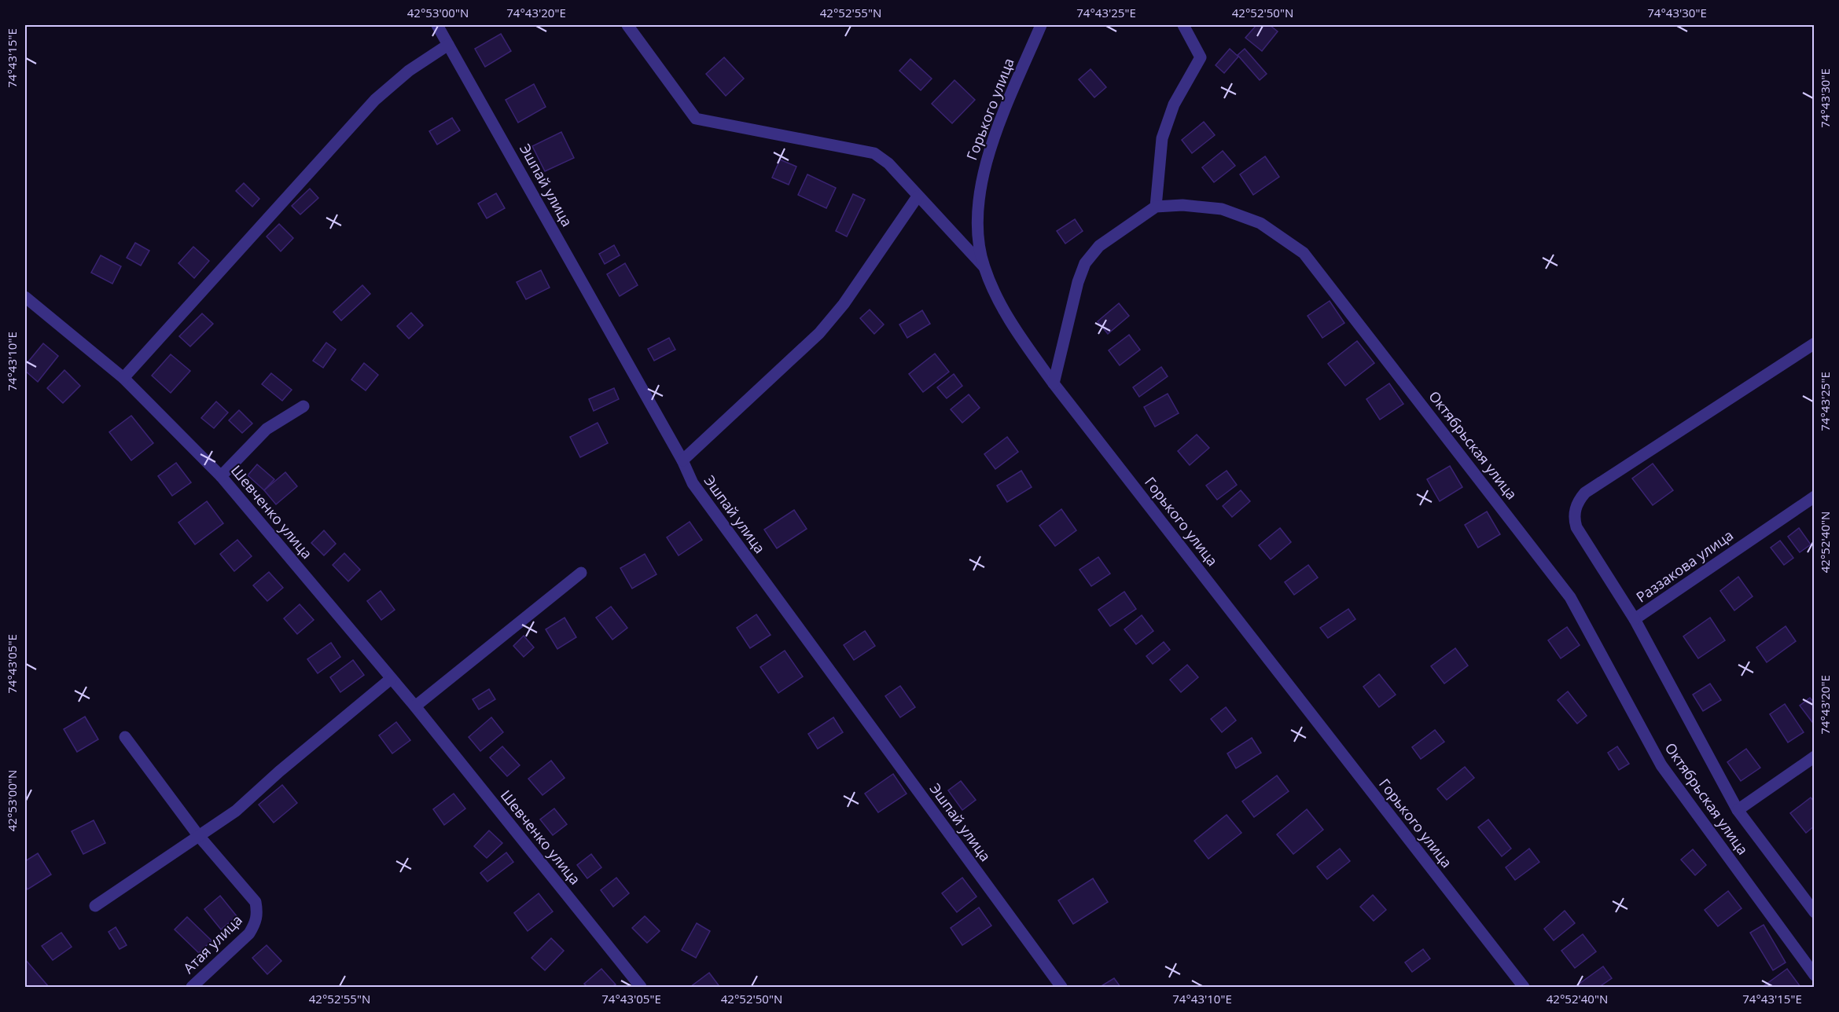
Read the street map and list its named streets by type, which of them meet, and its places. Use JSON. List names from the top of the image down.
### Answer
{
  "streets": {
    "street": [
      "Горького улица",
      "Эшпай улица",
      "Октябрьская улица",
      "Шевченко улица",
      "Раззакова улица",
      "Атая улица"
    ]
  },
  "coordinates": [
    "42°53'00\"N",
    "74°43'20\"E",
    "42°52'55\"N",
    "74°43'25\"E",
    "42°52'50\"N",
    "74°43'30\"E",
    "74°43'15\"E",
    "74°43'10\"E",
    "42°52'40\"N",
    "74°43'05\"E"
  ]
}
